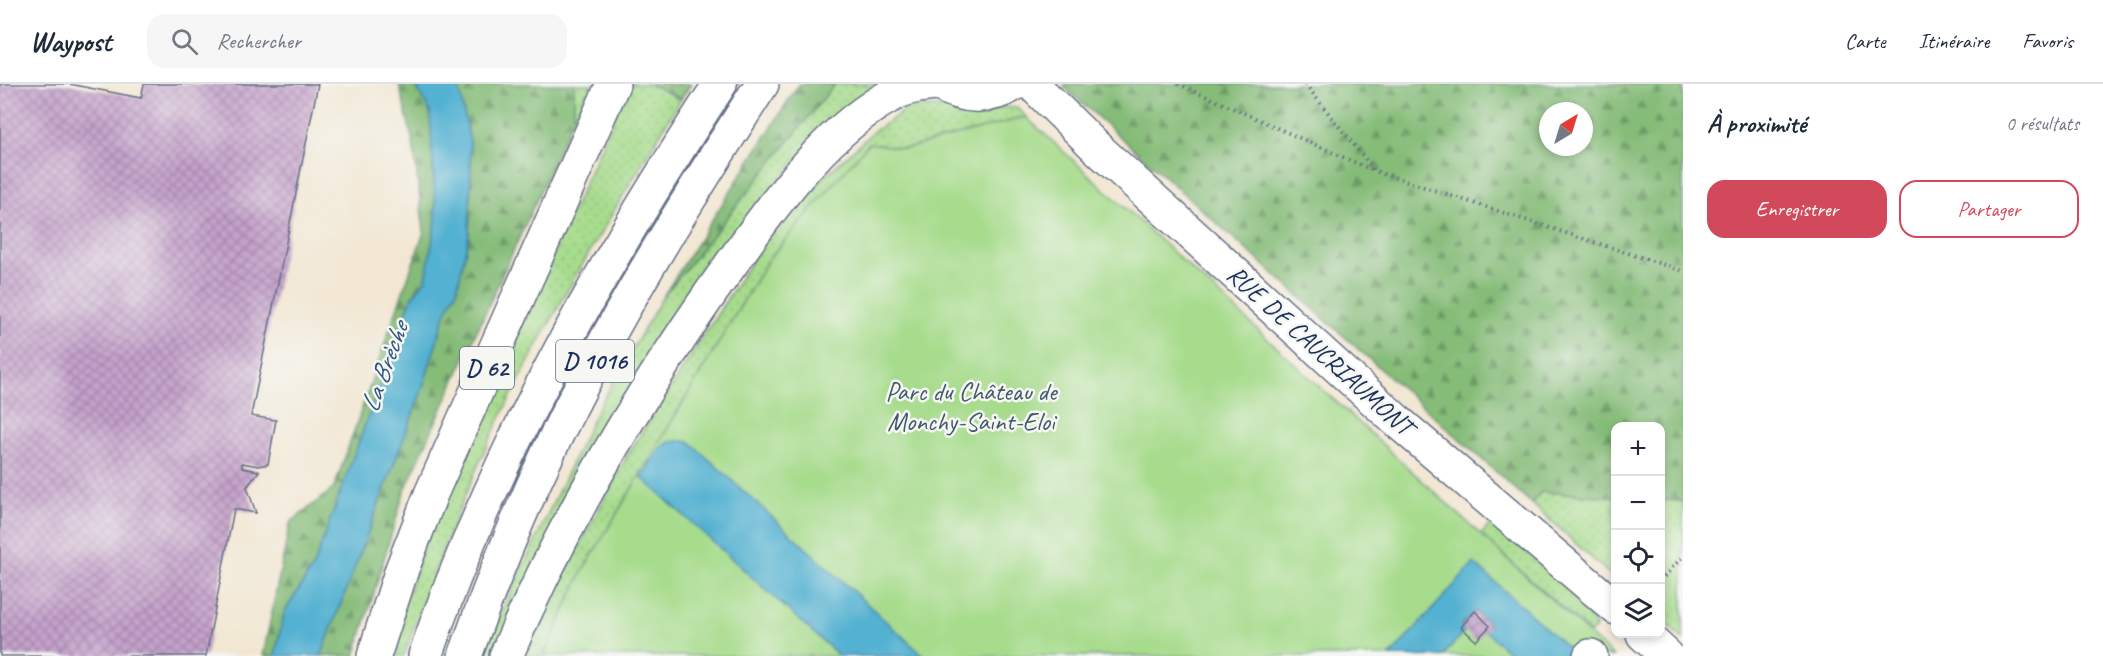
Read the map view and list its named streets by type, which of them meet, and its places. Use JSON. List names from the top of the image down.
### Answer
{
  "streets": {
    "main road": ["RUE DE CAUCRIAUMONT", "D 1016", "D 62"]
  },
  "water": ["La Brèche"],
  "parks": ["Parc du Château de Monchy-Saint-Eloi"],
  "north": "top right",
  "page": {
    "header": "Waypost",
    "search": "Rechercher",
    "nav": ["Carte", "Itinéraire", "Favoris"],
    "heading": ["À proximité", "0 résultats"],
    "buttons": ["Enregistrer", "Partager"],
    "map_buttons": ["+", "−"]
  }
}
